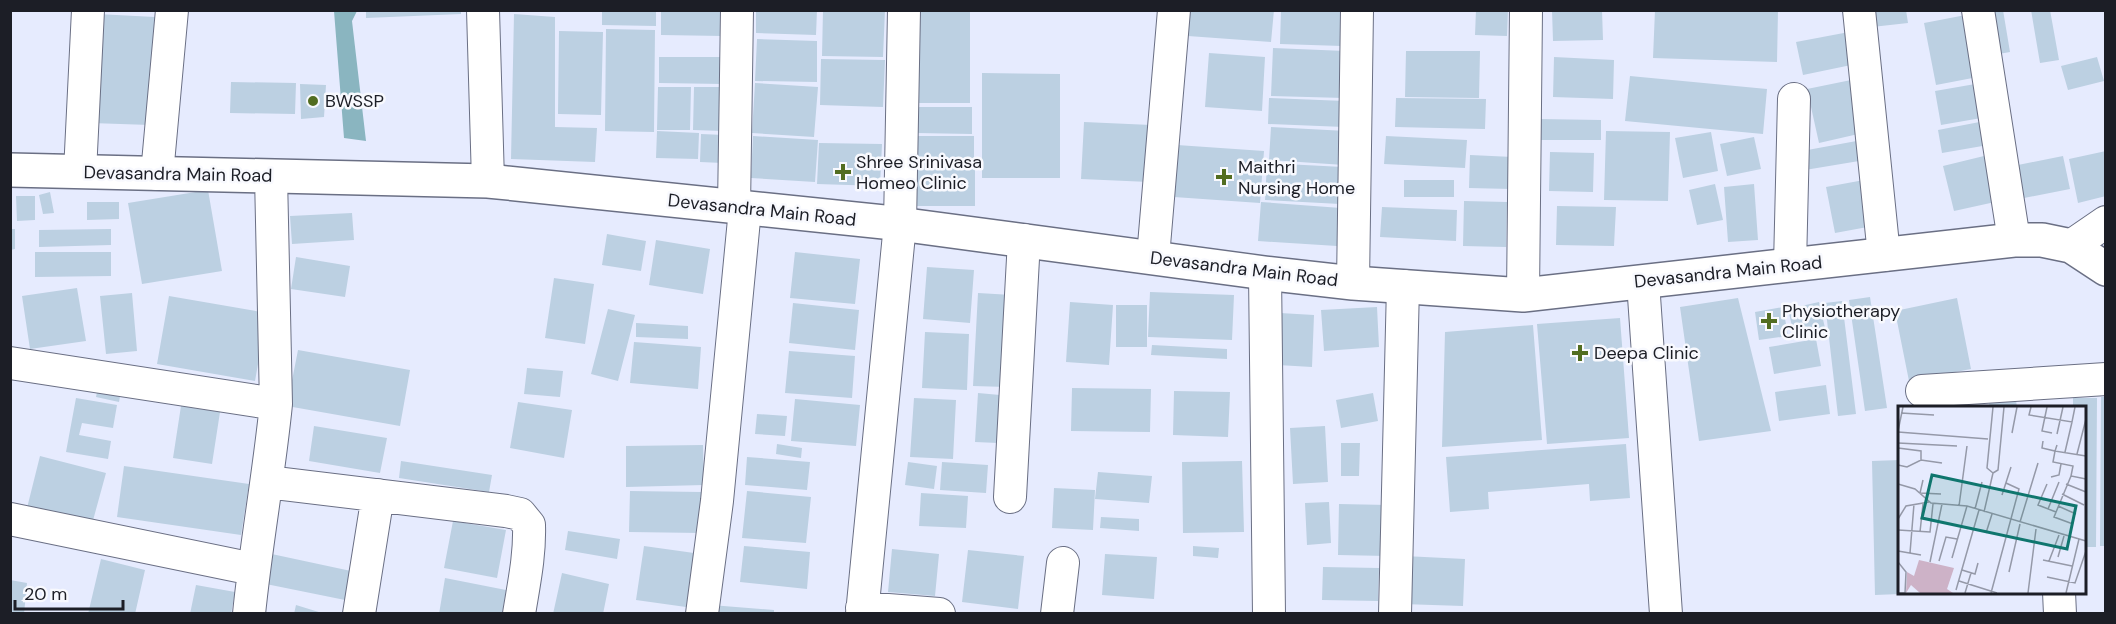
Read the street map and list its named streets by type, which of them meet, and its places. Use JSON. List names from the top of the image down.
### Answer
{
  "streets": {
    "main road": ["Devasandra Main Road"]
  },
  "places": {
    "other": ["BWSSP"],
    "health": [
      "Shree Srinivasa Homeo Clinic",
      "Maithri Nursing Home",
      "Physiotherapy Clinic",
      "Deepa Clinic"
    ]
  },
  "scale_bar": "20 m"
}
